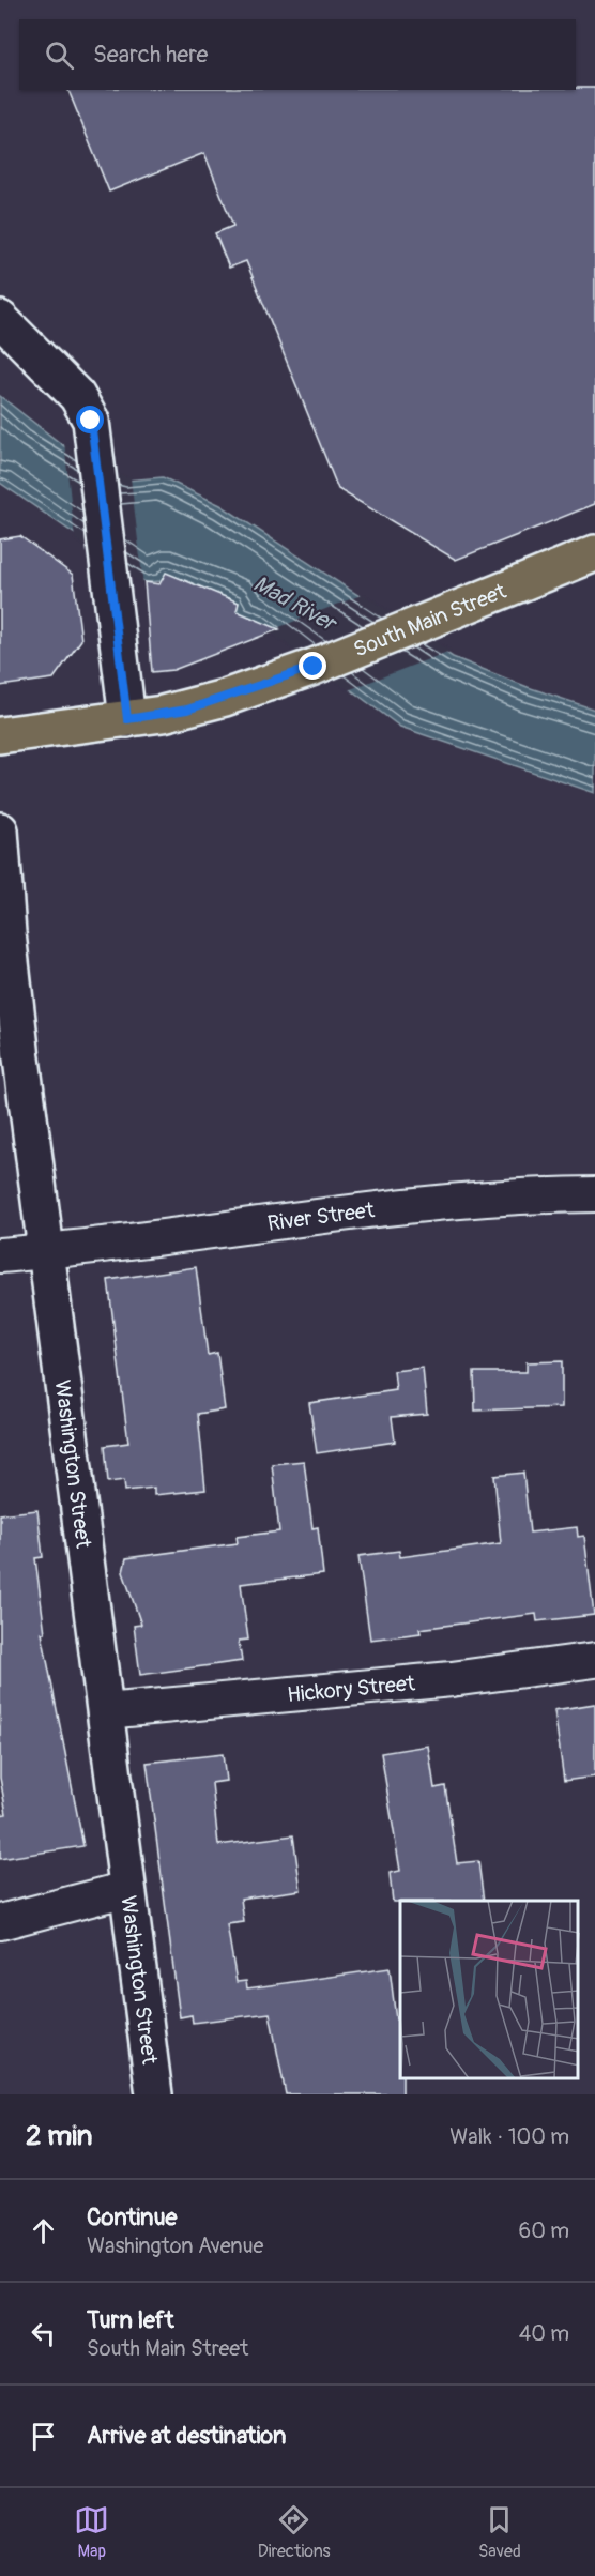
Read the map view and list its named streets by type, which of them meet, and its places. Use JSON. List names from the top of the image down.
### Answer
{
  "streets": {
    "main road": ["South Main Street", "Washington Street"],
    "street": ["River Street", "Hickory Street"]
  },
  "crossings": [
    ["River Street", "Washington Street"],
    ["Washington Street", "Hickory Street"]
  ],
  "water": ["Mad River"],
  "page": {
    "search": "Search here",
    "heading": ["2 min", "Walk · 100 m"],
    "list": [
      ["Continue", "Washington Avenue", "60 m"],
      ["Turn left", "South Main Street", "40 m"],
      "Arrive at destination"
    ],
    "nav": ["Map", "Directions", "Saved"]
  }
}
